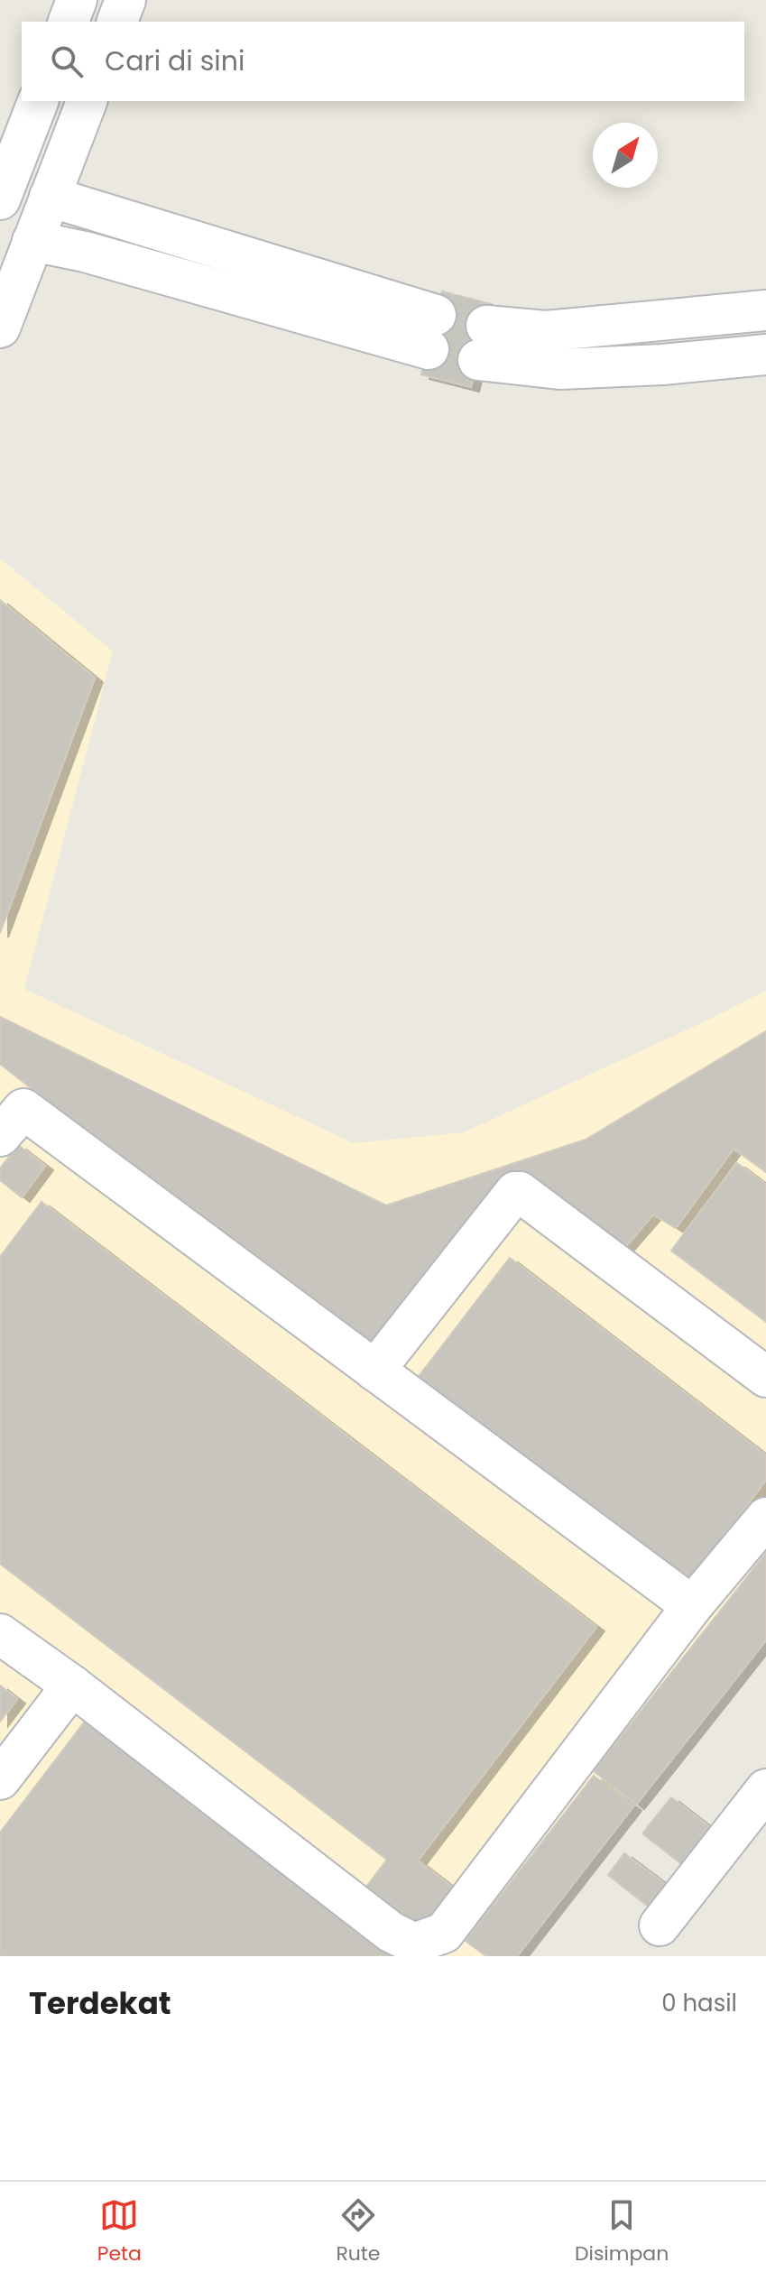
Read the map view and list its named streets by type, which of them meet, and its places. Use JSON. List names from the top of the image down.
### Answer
{
  "north": "top right",
  "page": {
    "search": "Cari di sini",
    "heading": ["Terdekat", "0 hasil"],
    "nav": ["Peta", "Rute", "Disimpan"]
  }
}
